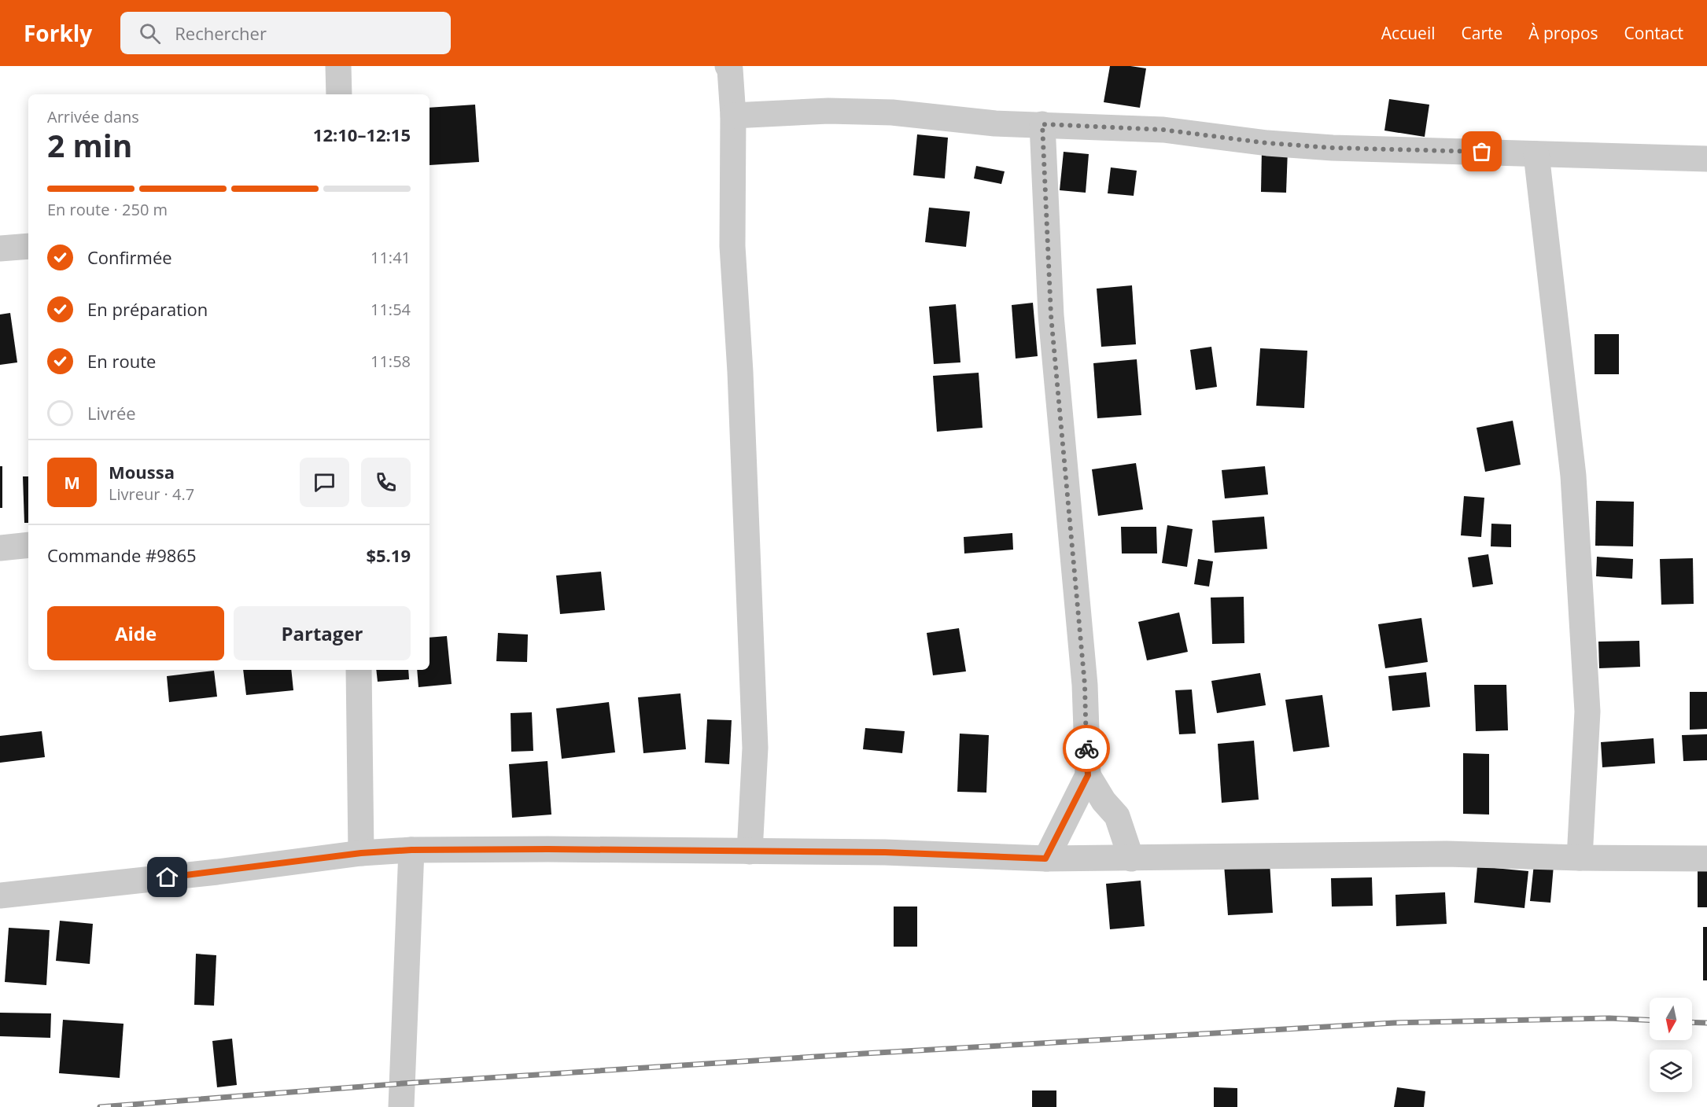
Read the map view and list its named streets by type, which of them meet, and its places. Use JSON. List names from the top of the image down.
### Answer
{
  "north": "bottom",
  "page": {
    "header": "Forkly",
    "search": "Rechercher",
    "nav": [
      "Accueil",
      "Carte",
      "À propos",
      "Contact"
    ],
    "heading": ["2 min", "Arrivée dans", "12:10–12:15"],
    "panel": [
      "Moussa",
      "Livreur · 4.7",
      "Commande #9865",
      "$5.19"
    ],
    "bar": "En route · 250 m",
    "list": [
      ["Confirmée", "11:41"],
      ["En préparation", "11:54"],
      ["En route", "11:58"],
      "Livrée"
    ],
    "round": "M",
    "buttons": ["Aide", "Partager"]
  }
}
